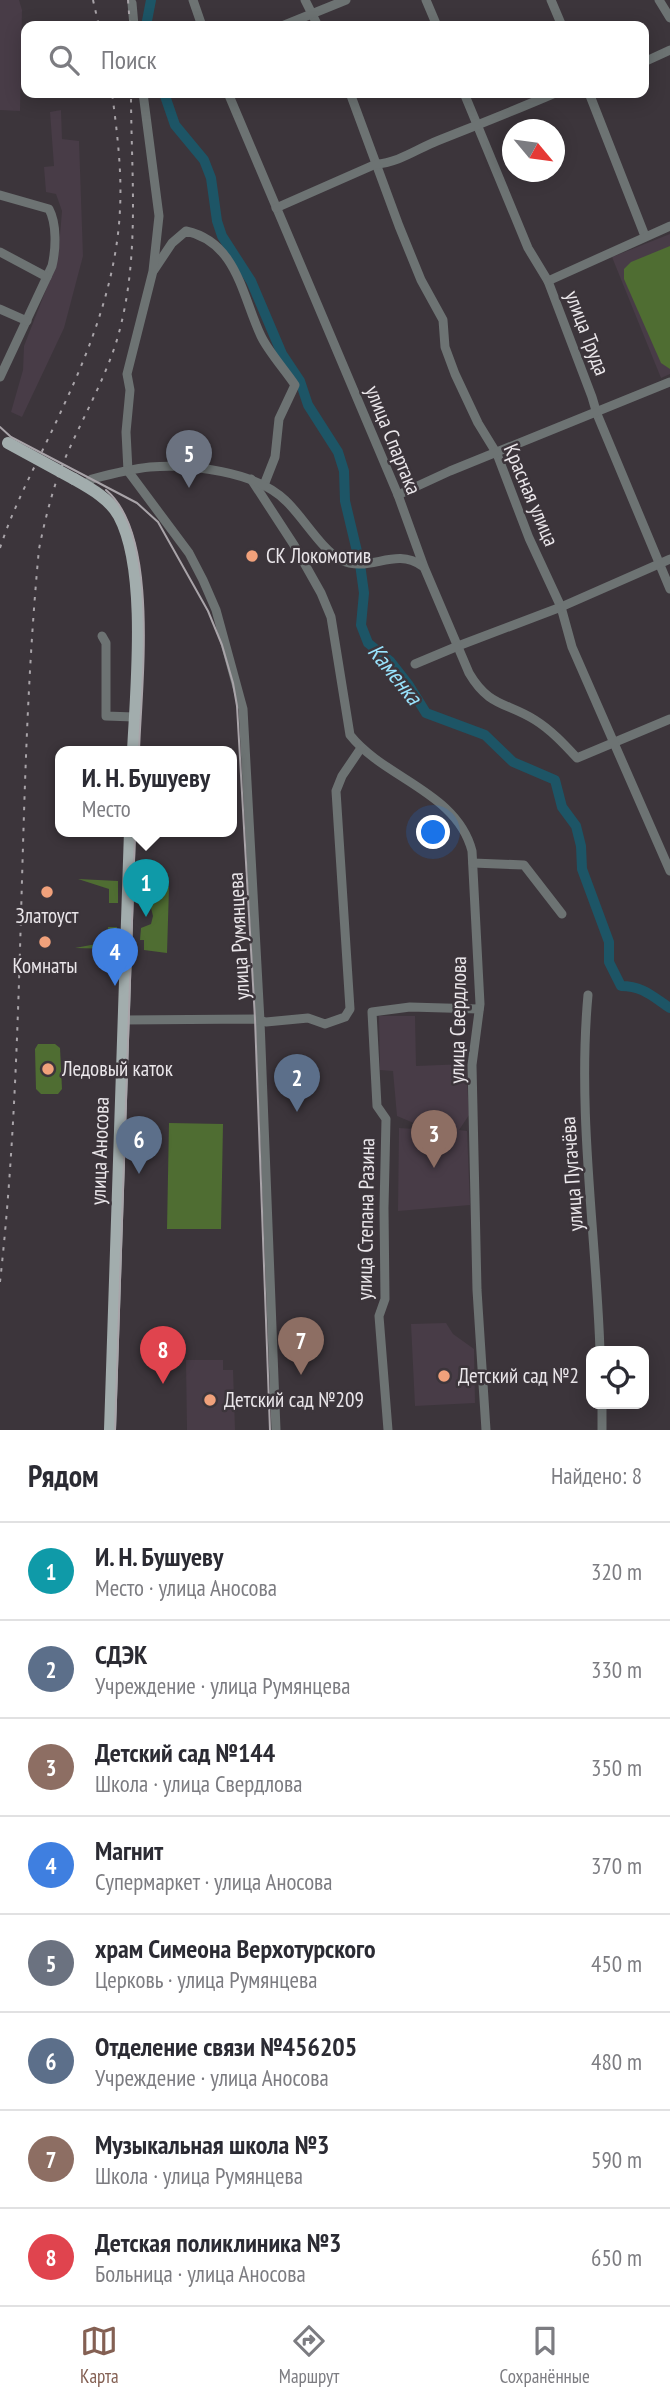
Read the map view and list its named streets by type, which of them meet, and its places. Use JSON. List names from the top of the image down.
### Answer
{
  "streets": {
    "main road": ["улица Аносова"],
    "street": [
      "улица Труда",
      "улица Спартака",
      "Красная улица",
      "улица Румянцева",
      "улица Свердлова",
      "улица Пугачёва",
      "улица Степана Разина"
    ]
  },
  "crossings": [
    ["улица Спартака", "Красная улица"],
    ["улица Свердлова", "улица Степана Разина"]
  ],
  "water": ["Каменка"],
  "places": [
    "СК Локомотив",
    "Златоуст",
    "Комнаты",
    "Ледовый каток",
    "Детский сад №2",
    "Детский сад №209"
  ],
  "north": "bottom right",
  "page": {
    "search": "Поиск",
    "pins": [
      "5",
      "1",
      "4",
      "2",
      "3",
      "6",
      "7",
      "8"
    ],
    "popup": ["И. Н. Бушуеву", "Место"],
    "heading": ["Рядом", "Найдено: 8"],
    "list": [
      {
        "mark": "1",
        "name": "И. Н. Бушуеву",
        "note": "Место · улица Аносова",
        "value": "320 m"
      },
      {
        "mark": "2",
        "name": "СДЭК",
        "note": "Учреждение · улица Румянцева",
        "value": "330 m"
      },
      {
        "mark": "3",
        "name": "Детский сад №144",
        "note": "Школа · улица Свердлова",
        "value": "350 m"
      },
      {
        "mark": "4",
        "name": "Магнит",
        "note": "Супермаркет · улица Аносова",
        "value": "370 m"
      },
      {
        "mark": "5",
        "name": "храм Симеона Верхотурского",
        "note": "Церковь · улица Румянцева",
        "value": "450 m"
      },
      {
        "mark": "6",
        "name": "Отделение связи №456205",
        "note": "Учреждение · улица Аносова",
        "value": "480 m"
      },
      {
        "mark": "7",
        "name": "Музыкальная школа №3",
        "note": "Школа · улица Румянцева",
        "value": "590 m"
      },
      {
        "mark": "8",
        "name": "Детская поликлиника №3",
        "note": "Больница · улица Аносова",
        "value": "650 m"
      }
    ],
    "nav": ["Карта", "Маршрут", "Сохранённые"]
  }
}
